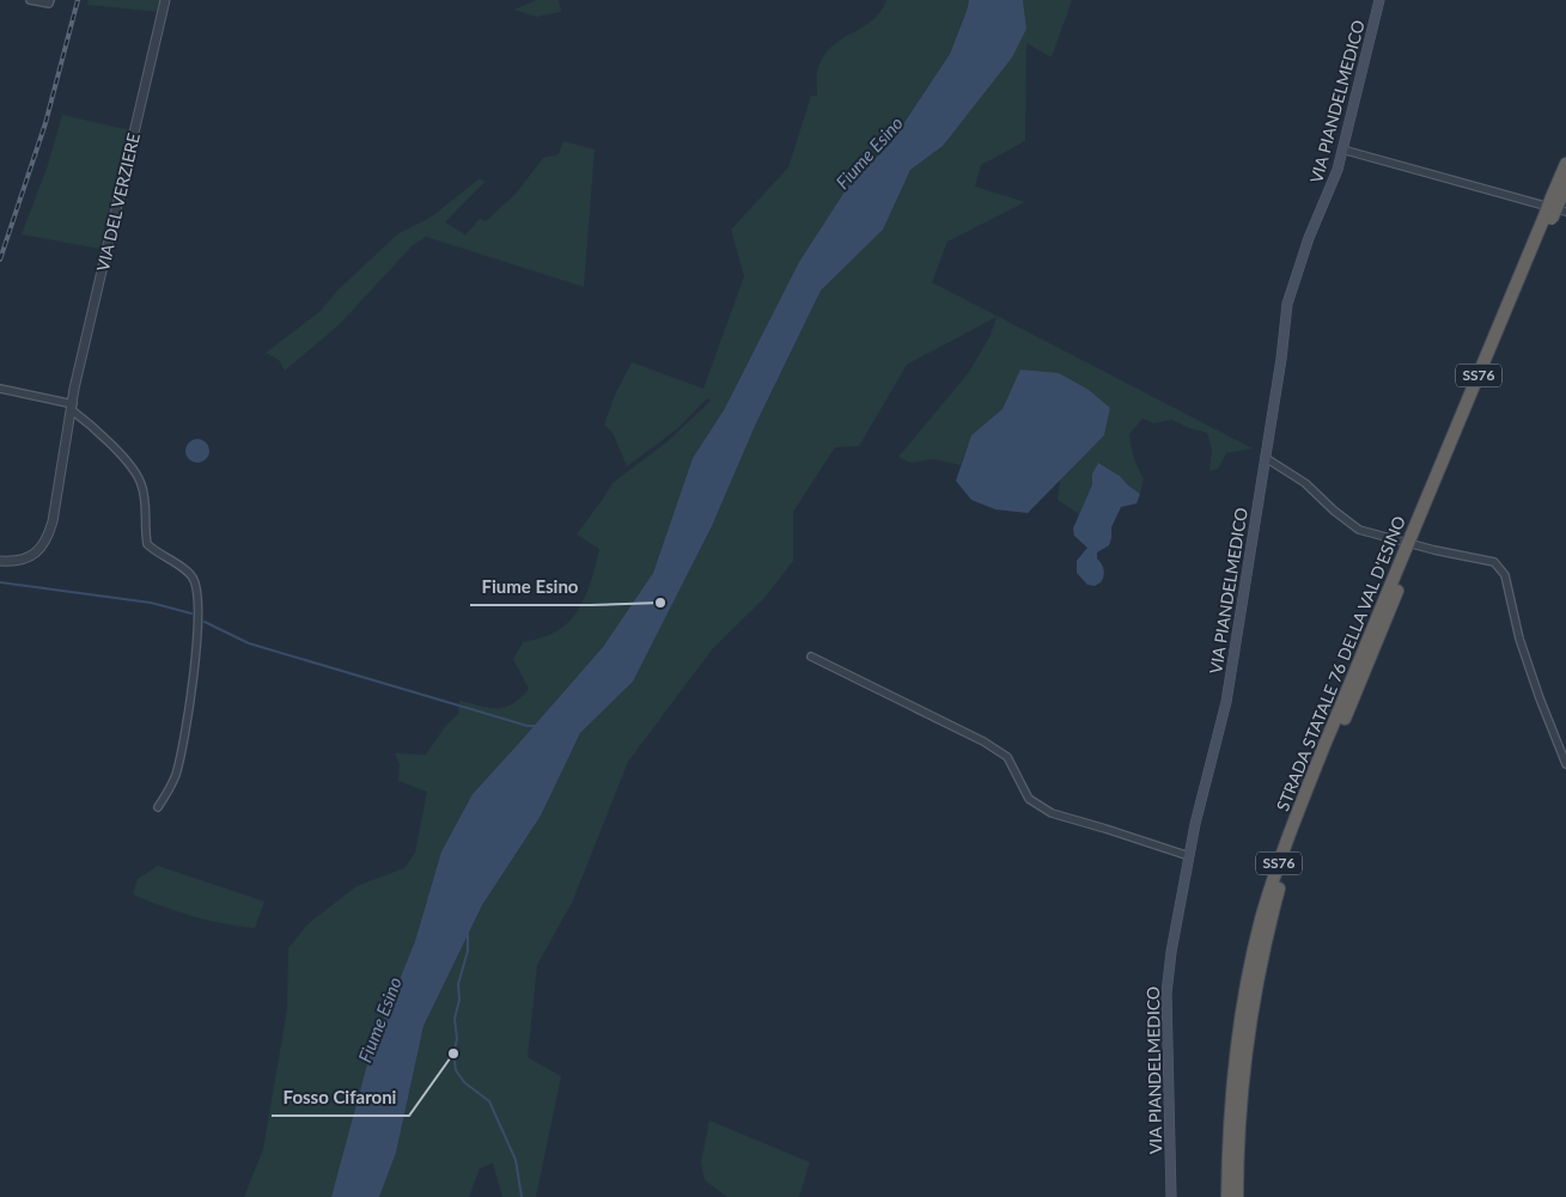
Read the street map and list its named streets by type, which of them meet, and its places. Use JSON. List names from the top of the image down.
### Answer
{
  "streets": {
    "highway": ["SS76", "STRADA STATALE 76 DELLA VAL D'ESINO"],
    "main road": ["VIA PIANDELMEDICO"],
    "street": ["VIA DEL VERZIERE"]
  },
  "water": ["Fiume Esino"],
  "places": ["Fiume Esino", "Fosso Cifaroni"]
}
